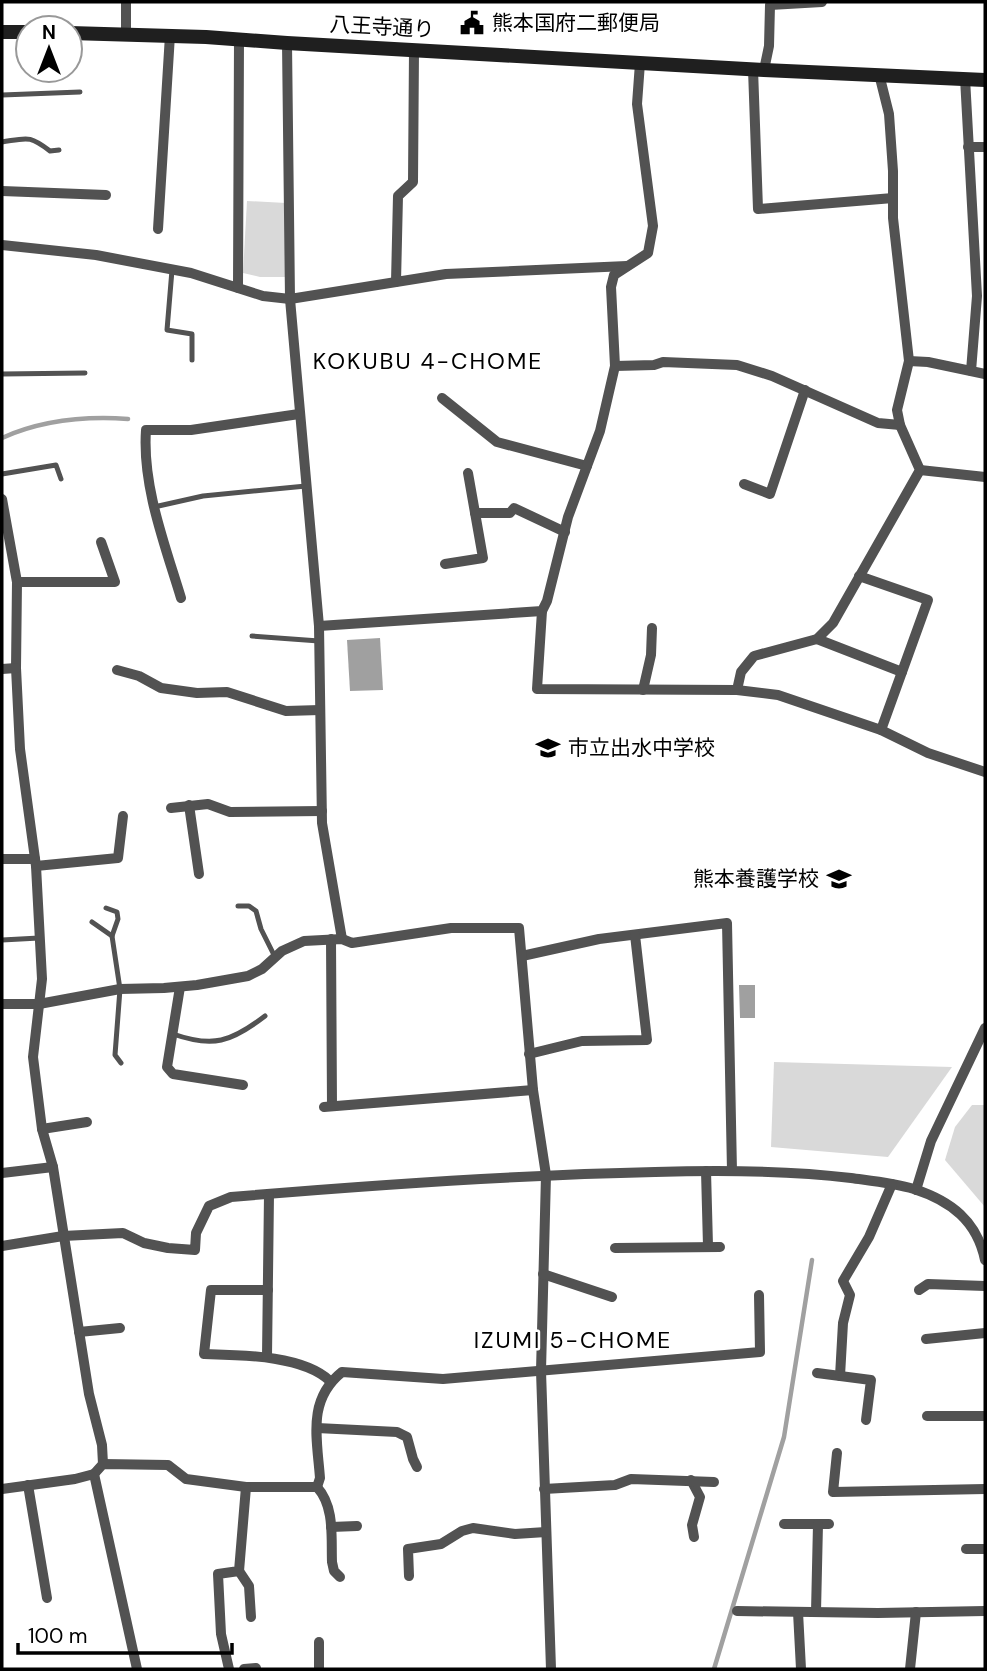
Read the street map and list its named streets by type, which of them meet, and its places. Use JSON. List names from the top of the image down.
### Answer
{
  "streets": {
    "street": ["八王寺通り"]
  },
  "districts": ["KOKUBU 4-CHOME", "IZUMI 5-CHOME"],
  "places": {
    "public building": ["熊本国府二郵便局"],
    "school or university": ["市立出水中学校", "熊本養護学校"]
  },
  "scale_bar": "100 m",
  "north": "top"
}
